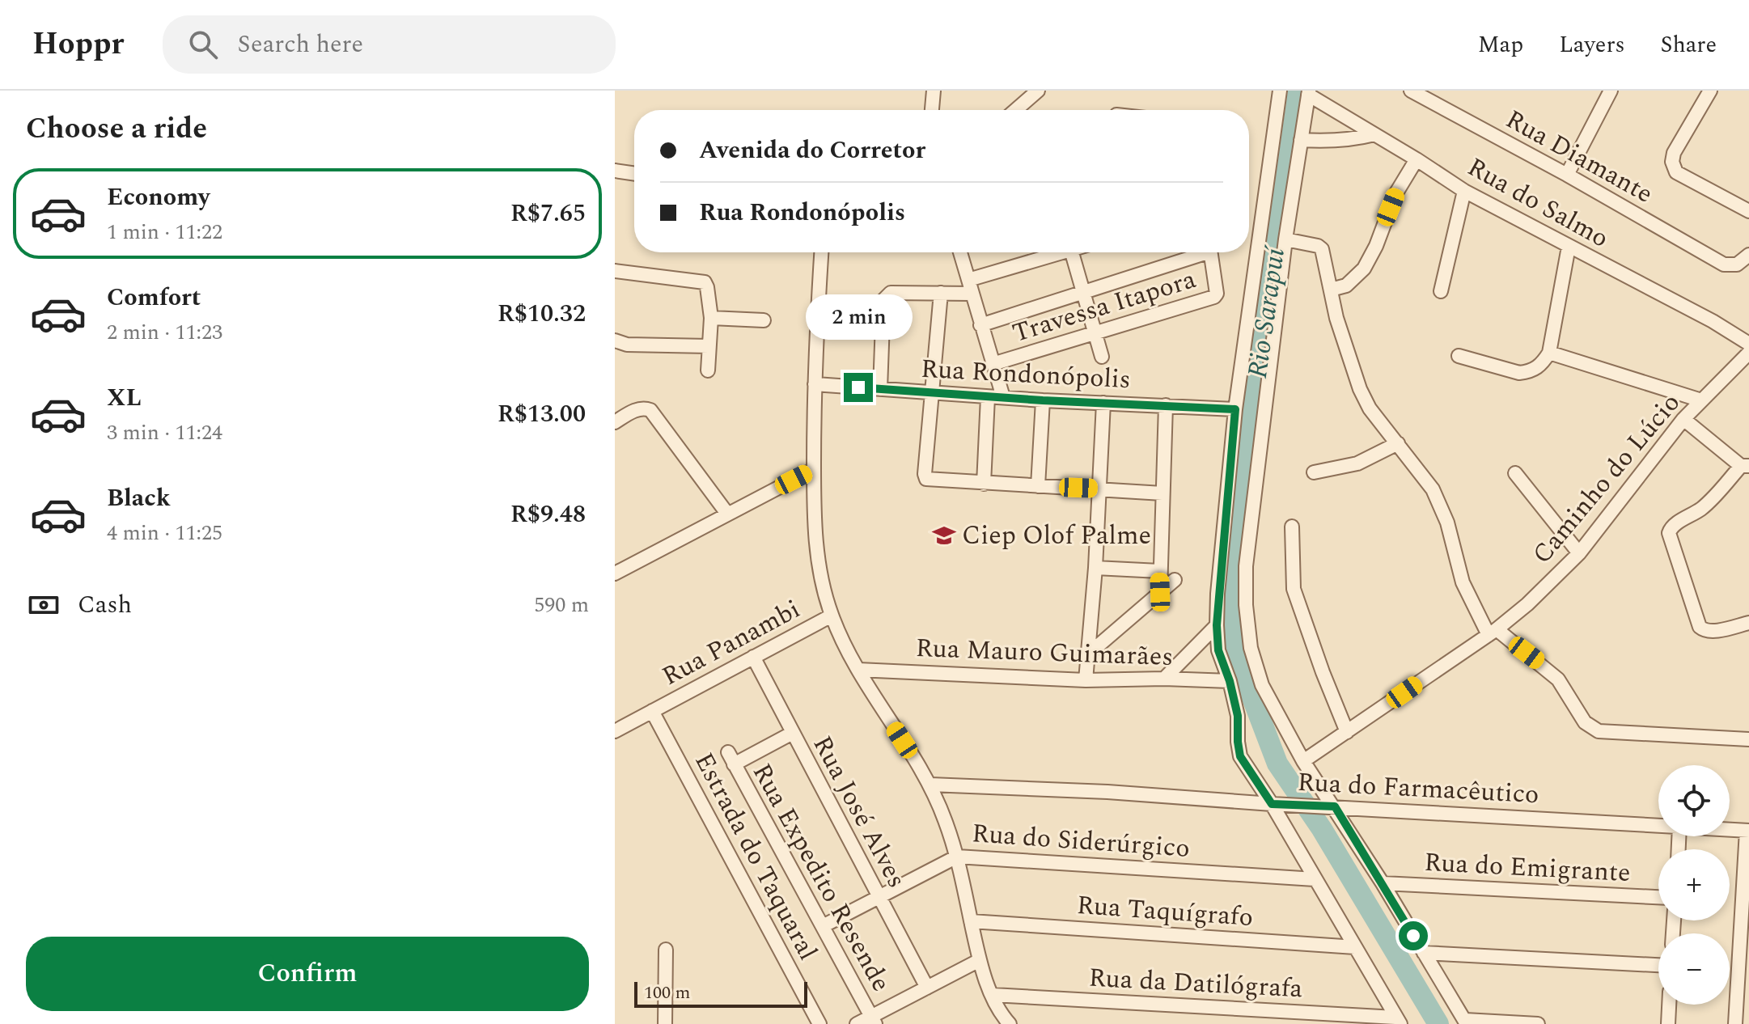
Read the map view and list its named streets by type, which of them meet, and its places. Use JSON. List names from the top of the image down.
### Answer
{
  "streets": {
    "street": [
      "Rua Diamante",
      "Rua do Salmo",
      "Travessa Itapora",
      "Rua Rondonópolis",
      "Caminho do Lúcio",
      "Rua Panambi",
      "Rua Mauro Guimarães",
      "Rua do Farmacêutico",
      "Rua José Alves",
      "Rua do Siderúrgico",
      "Estrada do Taquaral",
      "Rua do Emigrante",
      "Rua Expedito Resende",
      "Rua Taquígrafo",
      "Rua da Datilógrafa"
    ]
  },
  "crossings": [
    ["Rua Panambi", "Rua José Alves"],
    ["Rua Panambi", "Estrada do Taquaral"],
    ["Rua José Alves", "Rua do Siderúrgico"],
    ["Rua José Alves", "Rua Expedito Resende"],
    ["Rua do Siderúrgico", "Rua Expedito Resende"]
  ],
  "water": ["Rio Sarapuí"],
  "places": {
    "school or university": ["Ciep Olof Palme"]
  },
  "scale_bar": "100 m",
  "page": {
    "header": "Hoppr",
    "search": "Search here",
    "nav": ["Map", "Layers", "Share"],
    "heading": "Choose a ride",
    "banner": ["Avenida do Corretor", "Rua Rondonópolis"],
    "list": [
      {
        "name": "Economy",
        "note": "1 min · 11:22",
        "value": "R$7.65"
      },
      {
        "name": "Comfort",
        "note": "2 min · 11:23",
        "value": "R$10.32"
      },
      {
        "name": "XL",
        "note": "3 min · 11:24",
        "value": "R$13.00"
      },
      {
        "name": "Black",
        "note": "4 min · 11:25",
        "value": "R$9.48"
      }
    ],
    "bubble": "2 min",
    "pay": ["Cash", "590 m"],
    "map_buttons": ["+", "−"],
    "buttons": "Confirm",
    "scale": "100 m"
  }
}
